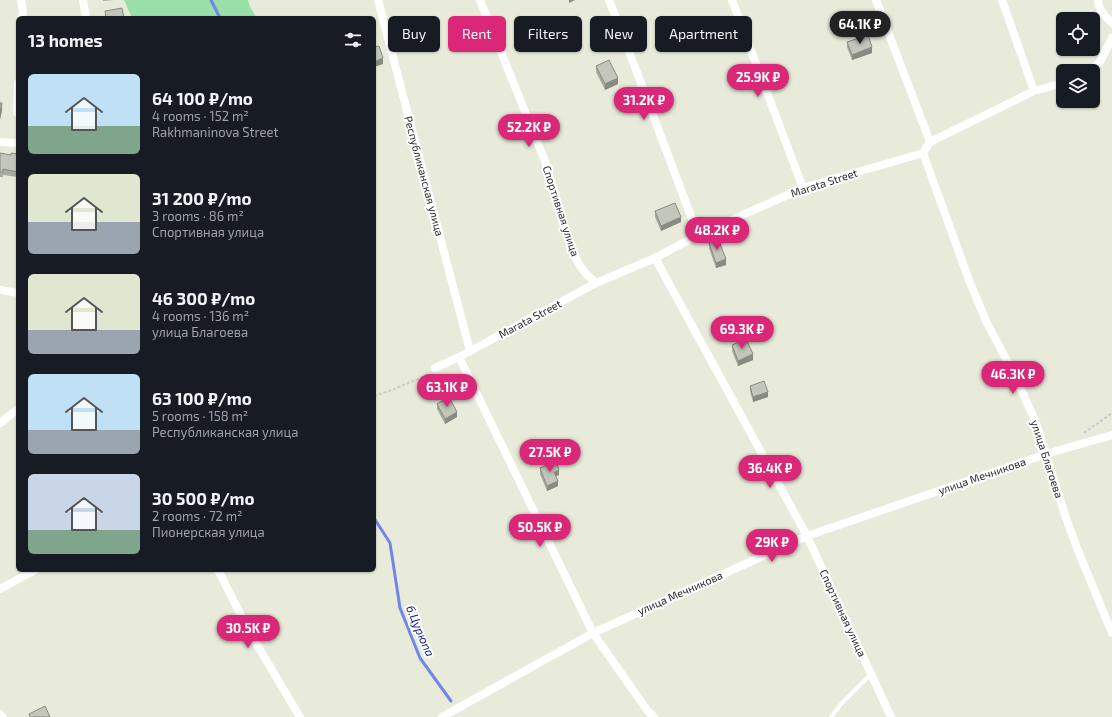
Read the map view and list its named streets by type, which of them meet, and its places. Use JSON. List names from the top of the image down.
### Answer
{
  "streets": {
    "street": [
      "Республиканская улица",
      "Marata Street",
      "Спортивная улица",
      "улица Благоева",
      "улица Мечникова"
    ]
  },
  "crossings": [
    ["Республиканская улица", "Marata Street"],
    ["Marata Street", "Спортивная улица"],
    ["Marata Street", "улица Благоева"],
    ["Спортивная улица", "улица Мечникова"],
    ["улица Благоева", "улица Мечникова"]
  ],
  "water": ["б.Цурюпа"],
  "page": {
    "price": [
      "64.1K ₽",
      "25.9K ₽",
      "31.2K ₽",
      "52.2K ₽",
      "48.2K ₽",
      "69.3K ₽",
      "46.3K ₽",
      "63.1K ₽",
      "27.5K ₽",
      "36.4K ₽",
      "50.5K ₽",
      "29K ₽",
      "30.5K ₽"
    ],
    "chip": [
      "Buy",
      "Rent",
      "Filters",
      "New",
      "Apartment"
    ],
    "heading": "13 homes",
    "list": [
      {
        "name": "64 100 ₽/mo",
        "note": "4 rooms · 152 m² · Rakhmaninova Street"
      },
      {
        "name": "31 200 ₽/mo",
        "note": "3 rooms · 86 m² · Спортивная улица"
      },
      {
        "name": "46 300 ₽/mo",
        "note": "4 rooms · 136 m² · улица Благоева"
      },
      {
        "name": "63 100 ₽/mo",
        "note": "5 rooms · 158 m² · Республиканская улица"
      },
      {
        "name": "30 500 ₽/mo",
        "note": "2 rooms · 72 m² · Пионерская улица"
      }
    ]
  }
}
